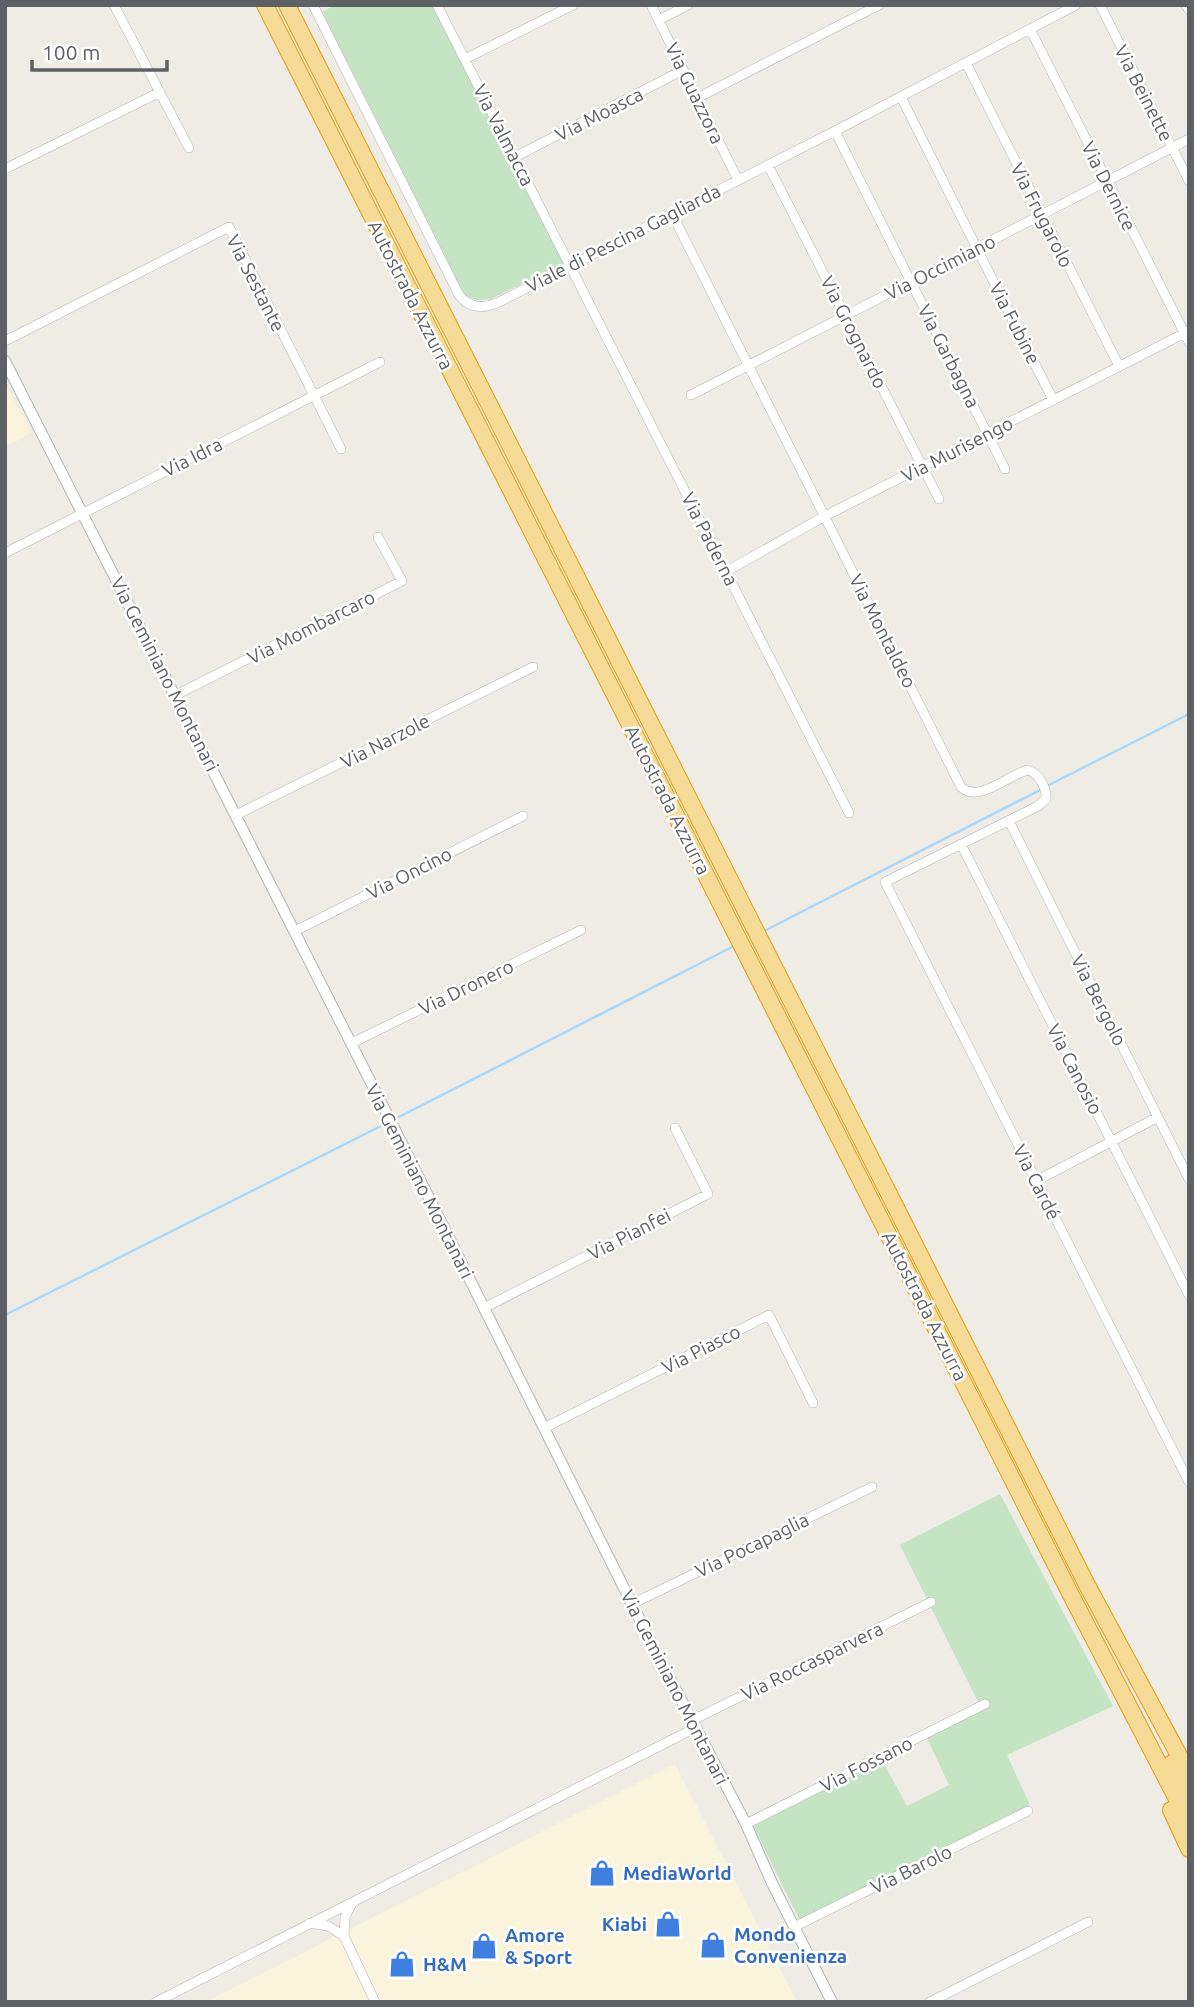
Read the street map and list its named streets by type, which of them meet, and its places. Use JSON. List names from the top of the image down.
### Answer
{
  "streets": {
    "highway": ["Autostrada Azzurra"],
    "street": [
      "Via Guazzora",
      "Via Beinette",
      "Via Moasca",
      "Via Valmacca",
      "Via Dernice",
      "Via Frugarolo",
      "Viale di Pescina Gagliarda",
      "Via Occimiano",
      "Via Sestante",
      "Via Fubine",
      "Via Grognardo",
      "Via Garbagna",
      "Via Murisengo",
      "Via Idra",
      "Via Paderna",
      "Via Mombarcaro",
      "Via Montaldeo",
      "Via Geminiano Montanari",
      "Via Narzole",
      "Via Oncino",
      "Via Dronero",
      "Via Bergolo",
      "Via Canosio",
      "Via Cardé",
      "Via Pianfei",
      "Via Piasco",
      "Via Pocapaglia",
      "Via Roccasparvera",
      "Via Fossano",
      "Via Barolo"
    ]
  },
  "crossings": [
    ["Via Guazzora", "Via Moasca"],
    ["Via Guazzora", "Viale di Pescina Gagliarda"],
    ["Via Beinette", "Via Occimiano"],
    ["Via Moasca", "Via Valmacca"],
    ["Via Valmacca", "Viale di Pescina Gagliarda"],
    ["Via Valmacca", "Via Paderna"],
    ["Via Dernice", "Viale di Pescina Gagliarda"],
    ["Via Dernice", "Via Occimiano"],
    ["Via Dernice", "Via Murisengo"],
    ["Via Frugarolo", "Viale di Pescina Gagliarda"],
    ["Via Frugarolo", "Via Occimiano"],
    ["Via Frugarolo", "Via Murisengo"],
    ["Viale di Pescina Gagliarda", "Via Fubine"],
    ["Viale di Pescina Gagliarda", "Via Grognardo"],
    ["Viale di Pescina Gagliarda", "Via Garbagna"],
    ["Viale di Pescina Gagliarda", "Via Paderna"],
    ["Viale di Pescina Gagliarda", "Via Montaldeo"],
    ["Via Occimiano", "Via Fubine"],
    ["Via Occimiano", "Via Grognardo"],
    ["Via Occimiano", "Via Garbagna"],
    ["Via Occimiano", "Via Montaldeo"],
    ["Via Sestante", "Via Idra"],
    ["Via Fubine", "Via Murisengo"],
    ["Via Grognardo", "Via Murisengo"],
    ["Via Garbagna", "Via Murisengo"],
    ["Via Murisengo", "Via Paderna"],
    ["Via Murisengo", "Via Montaldeo"],
    ["Via Idra", "Via Geminiano Montanari"],
    ["Via Mombarcaro", "Via Geminiano Montanari"],
    ["Via Montaldeo", "Via Bergolo"],
    ["Via Montaldeo", "Via Canosio"],
    ["Via Montaldeo", "Via Cardé"],
    ["Via Geminiano Montanari", "Via Narzole"],
    ["Via Geminiano Montanari", "Via Oncino"],
    ["Via Geminiano Montanari", "Via Dronero"],
    ["Via Geminiano Montanari", "Via Pianfei"],
    ["Via Geminiano Montanari", "Via Piasco"],
    ["Via Geminiano Montanari", "Via Pocapaglia"],
    ["Via Geminiano Montanari", "Via Roccasparvera"],
    ["Via Geminiano Montanari", "Via Fossano"],
    ["Via Geminiano Montanari", "Via Barolo"]
  ],
  "places": {
    "shop": [
      "MediaWorld",
      "Kiabi",
      "Mondo Convenienza",
      "Amore & Sport",
      "H&M"
    ]
  },
  "scale_bar": "100 m"
}
